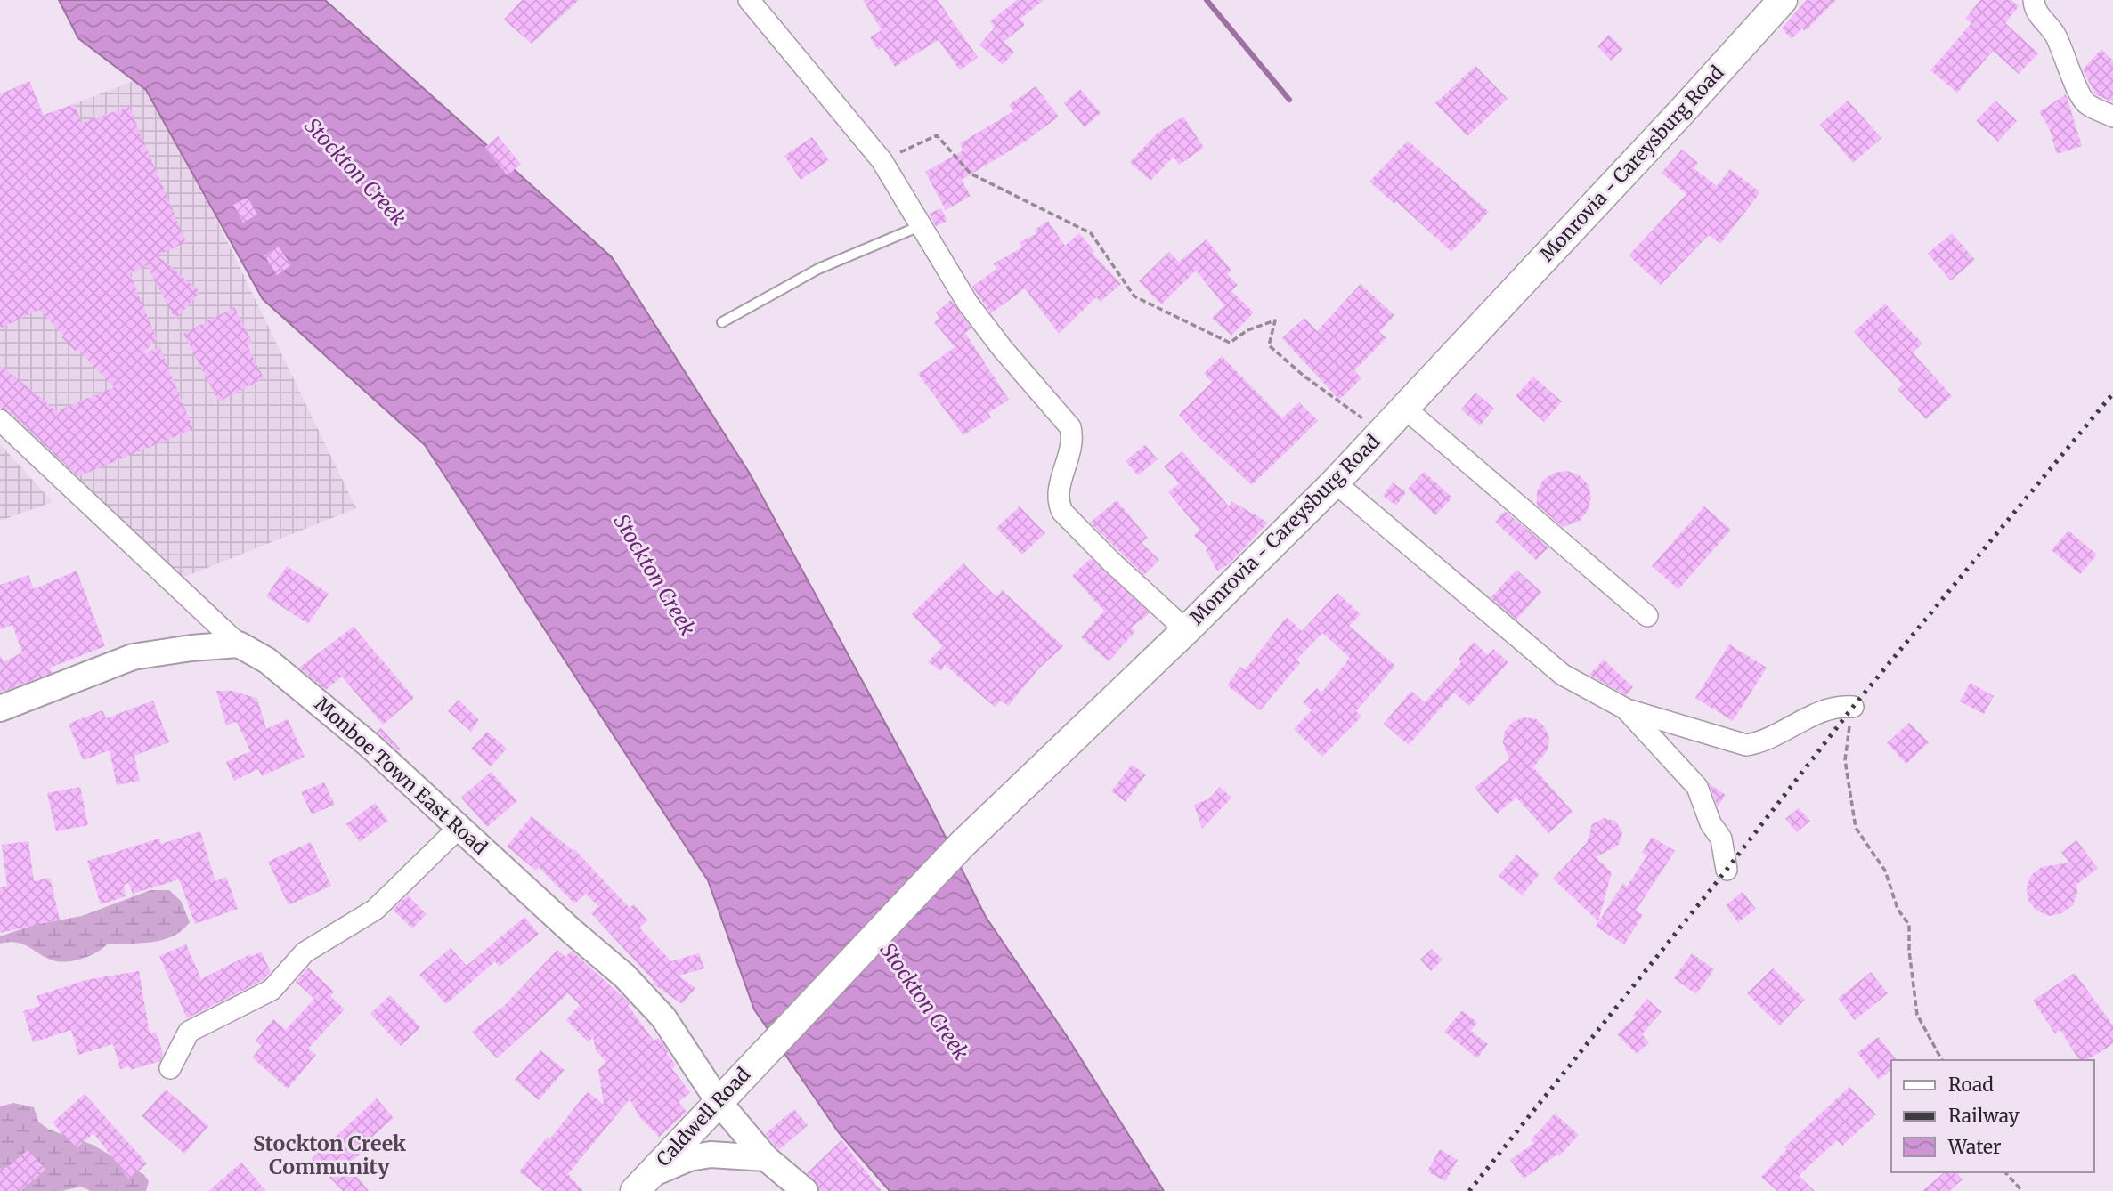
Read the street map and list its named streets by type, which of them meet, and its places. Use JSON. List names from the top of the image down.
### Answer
{
  "streets": {
    "main road": ["Monrovia - Careysburg Road", "Caldwell Road"],
    "street": ["Monboe Town East Road"]
  },
  "crossings": [
    ["Monrovia - Careysburg Road", "Caldwell Road"],
    ["Monboe Town East Road", "Caldwell Road"]
  ],
  "districts": ["Stockton Creek Community"],
  "water": ["Stockton Creek"],
  "legend": ["Road", "Railway", "Water"]
}
